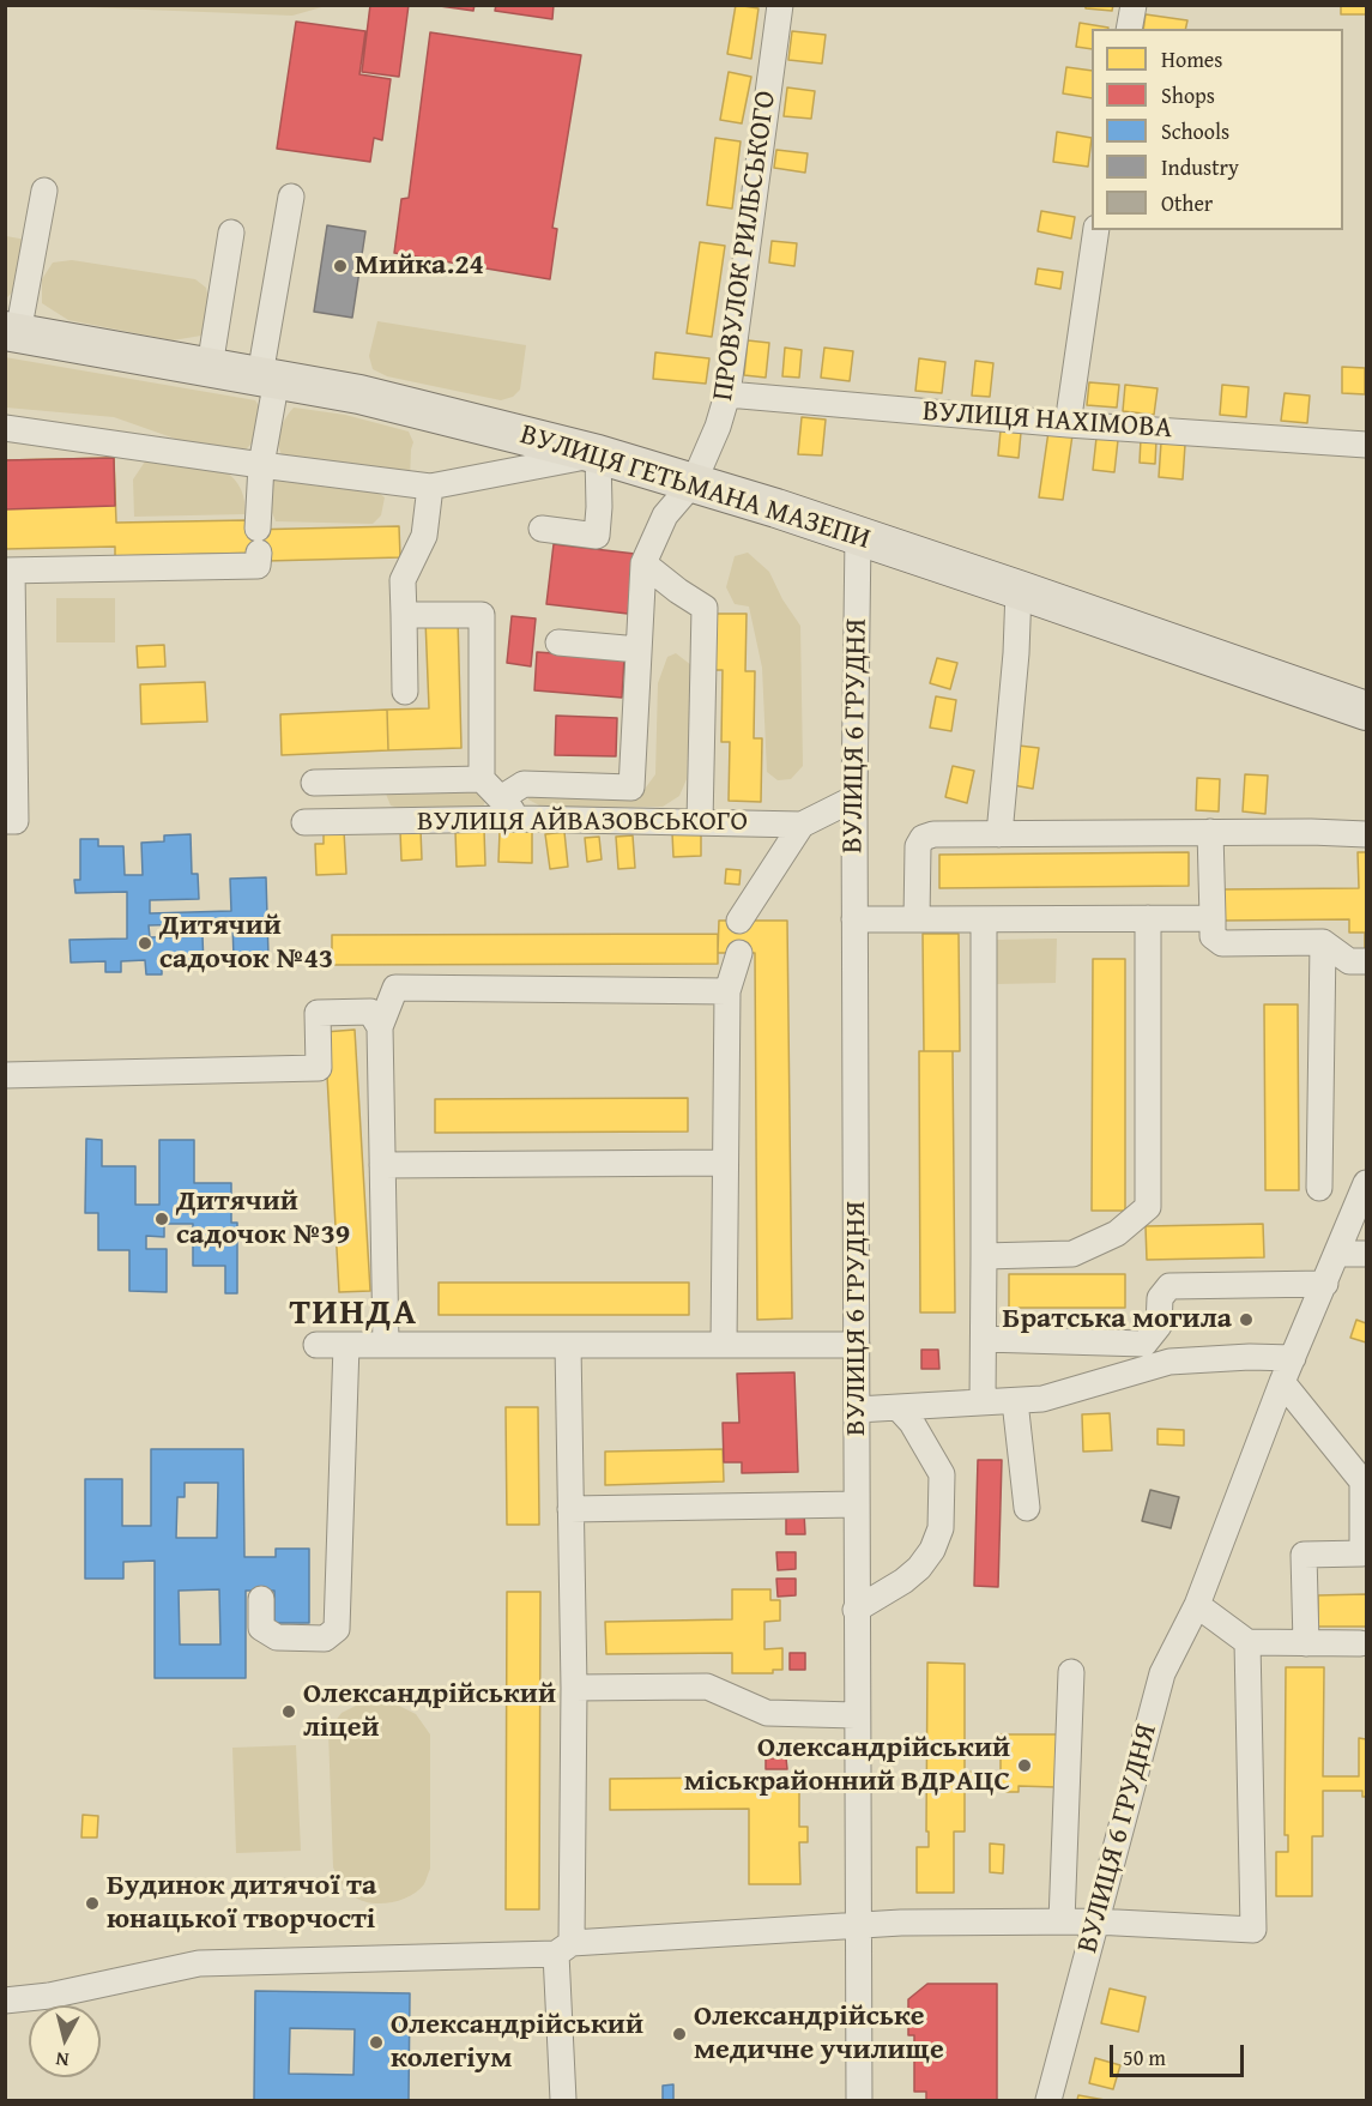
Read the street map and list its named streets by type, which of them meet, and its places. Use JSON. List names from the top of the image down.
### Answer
{
  "streets": {
    "highway": ["ВУЛИЦЯ ГЕТЬМАНА МАЗЕПИ"],
    "street": [
      "ПРОВУЛОК РИЛЬСЬКОГО",
      "ВУЛИЦЯ НАХІМОВА",
      "ВУЛИЦЯ 6 ГРУДНЯ",
      "ВУЛИЦЯ АЙВАЗОВСЬКОГО"
    ]
  },
  "crossings": [
    ["ПРОВУЛОК РИЛЬСЬКОГО", "ВУЛИЦЯ НАХІМОВА"],
    ["ПРОВУЛОК РИЛЬСЬКОГО", "ВУЛИЦЯ ГЕТЬМАНА МАЗЕПИ"],
    ["ВУЛИЦЯ ГЕТЬМАНА МАЗЕПИ", "ВУЛИЦЯ 6 ГРУДНЯ"],
    ["ВУЛИЦЯ 6 ГРУДНЯ", "ВУЛИЦЯ АЙВАЗОВСЬКОГО"]
  ],
  "districts": ["ТИНДА"],
  "places": [
    "Мийка.24",
    "Дитячий садочок №43",
    "Дитячий садочок №39",
    "Братська могила",
    "Олександрійський ліцей",
    "Олександрійський міськрайонний ВДРАЦС",
    "Будинок дитячої та юнацької творчості",
    "Олександрійське медичне училище",
    "Олександрійський колегіум"
  ],
  "legend": [
    "Homes",
    "Shops",
    "Schools",
    "Industry",
    "Other"
  ],
  "scale_bar": "50 m",
  "north": "bottom"
}
